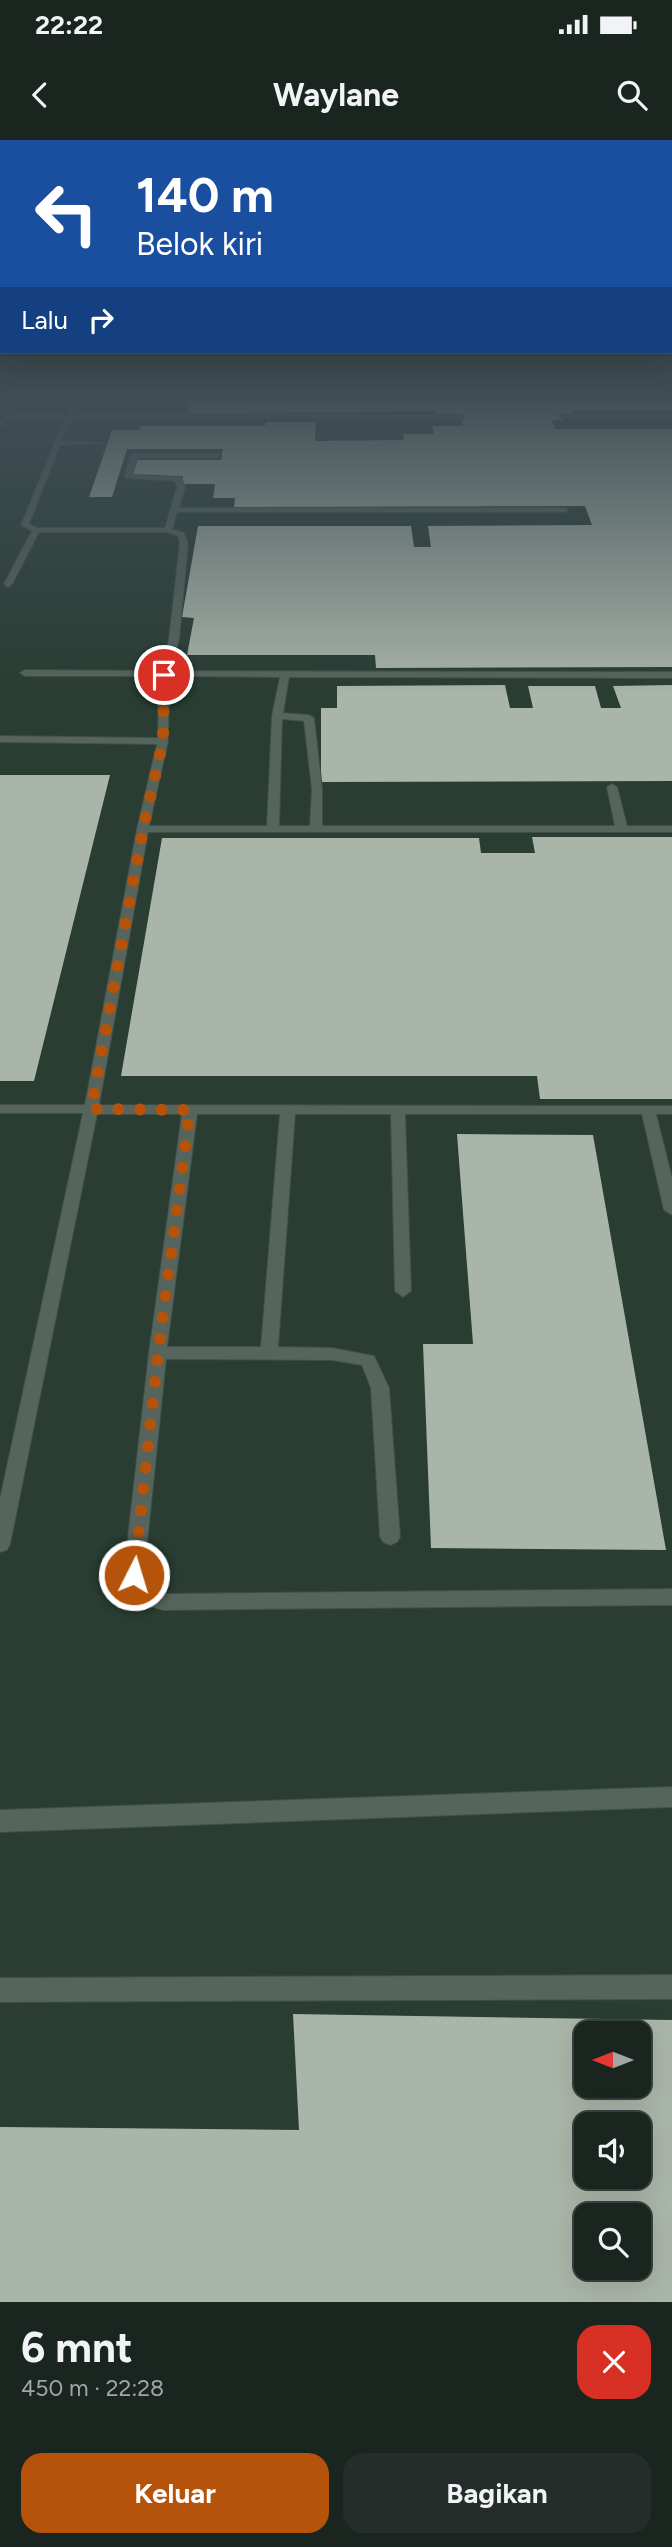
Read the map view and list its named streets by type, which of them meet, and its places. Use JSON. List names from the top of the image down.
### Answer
{
  "north": "left",
  "page": {
    "status": "22:22",
    "header": "Waylane",
    "turn": ["140 m", "Belok kiri"],
    "then": "Lalu",
    "heading": ["6 mnt", "450 m · 22:28"],
    "buttons": ["Keluar", "Bagikan"]
  }
}
